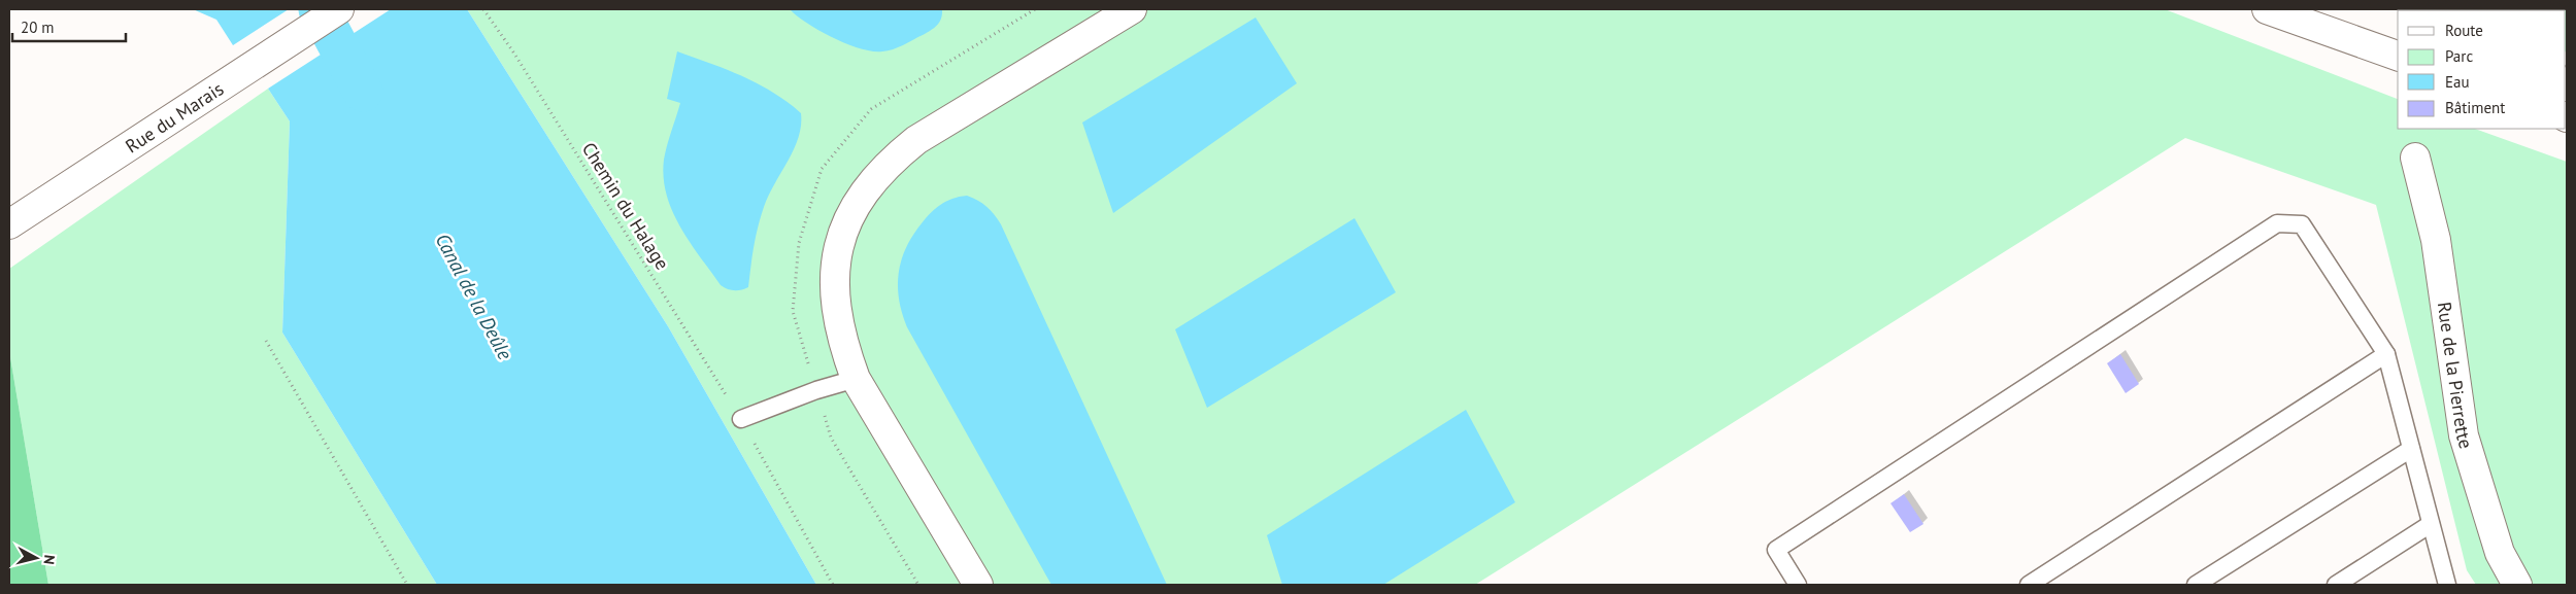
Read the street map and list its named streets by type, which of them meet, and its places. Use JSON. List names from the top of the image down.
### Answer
{
  "streets": {
    "street": ["Rue du Marais", "Rue de la Pierrette"],
    "path": ["Chemin du Halage"]
  },
  "water": ["Canal de la Deûle"],
  "legend": [
    "Route",
    "Parc",
    "Eau",
    "Bâtiment"
  ],
  "scale_bar": "20 m",
  "north": "right"
}
